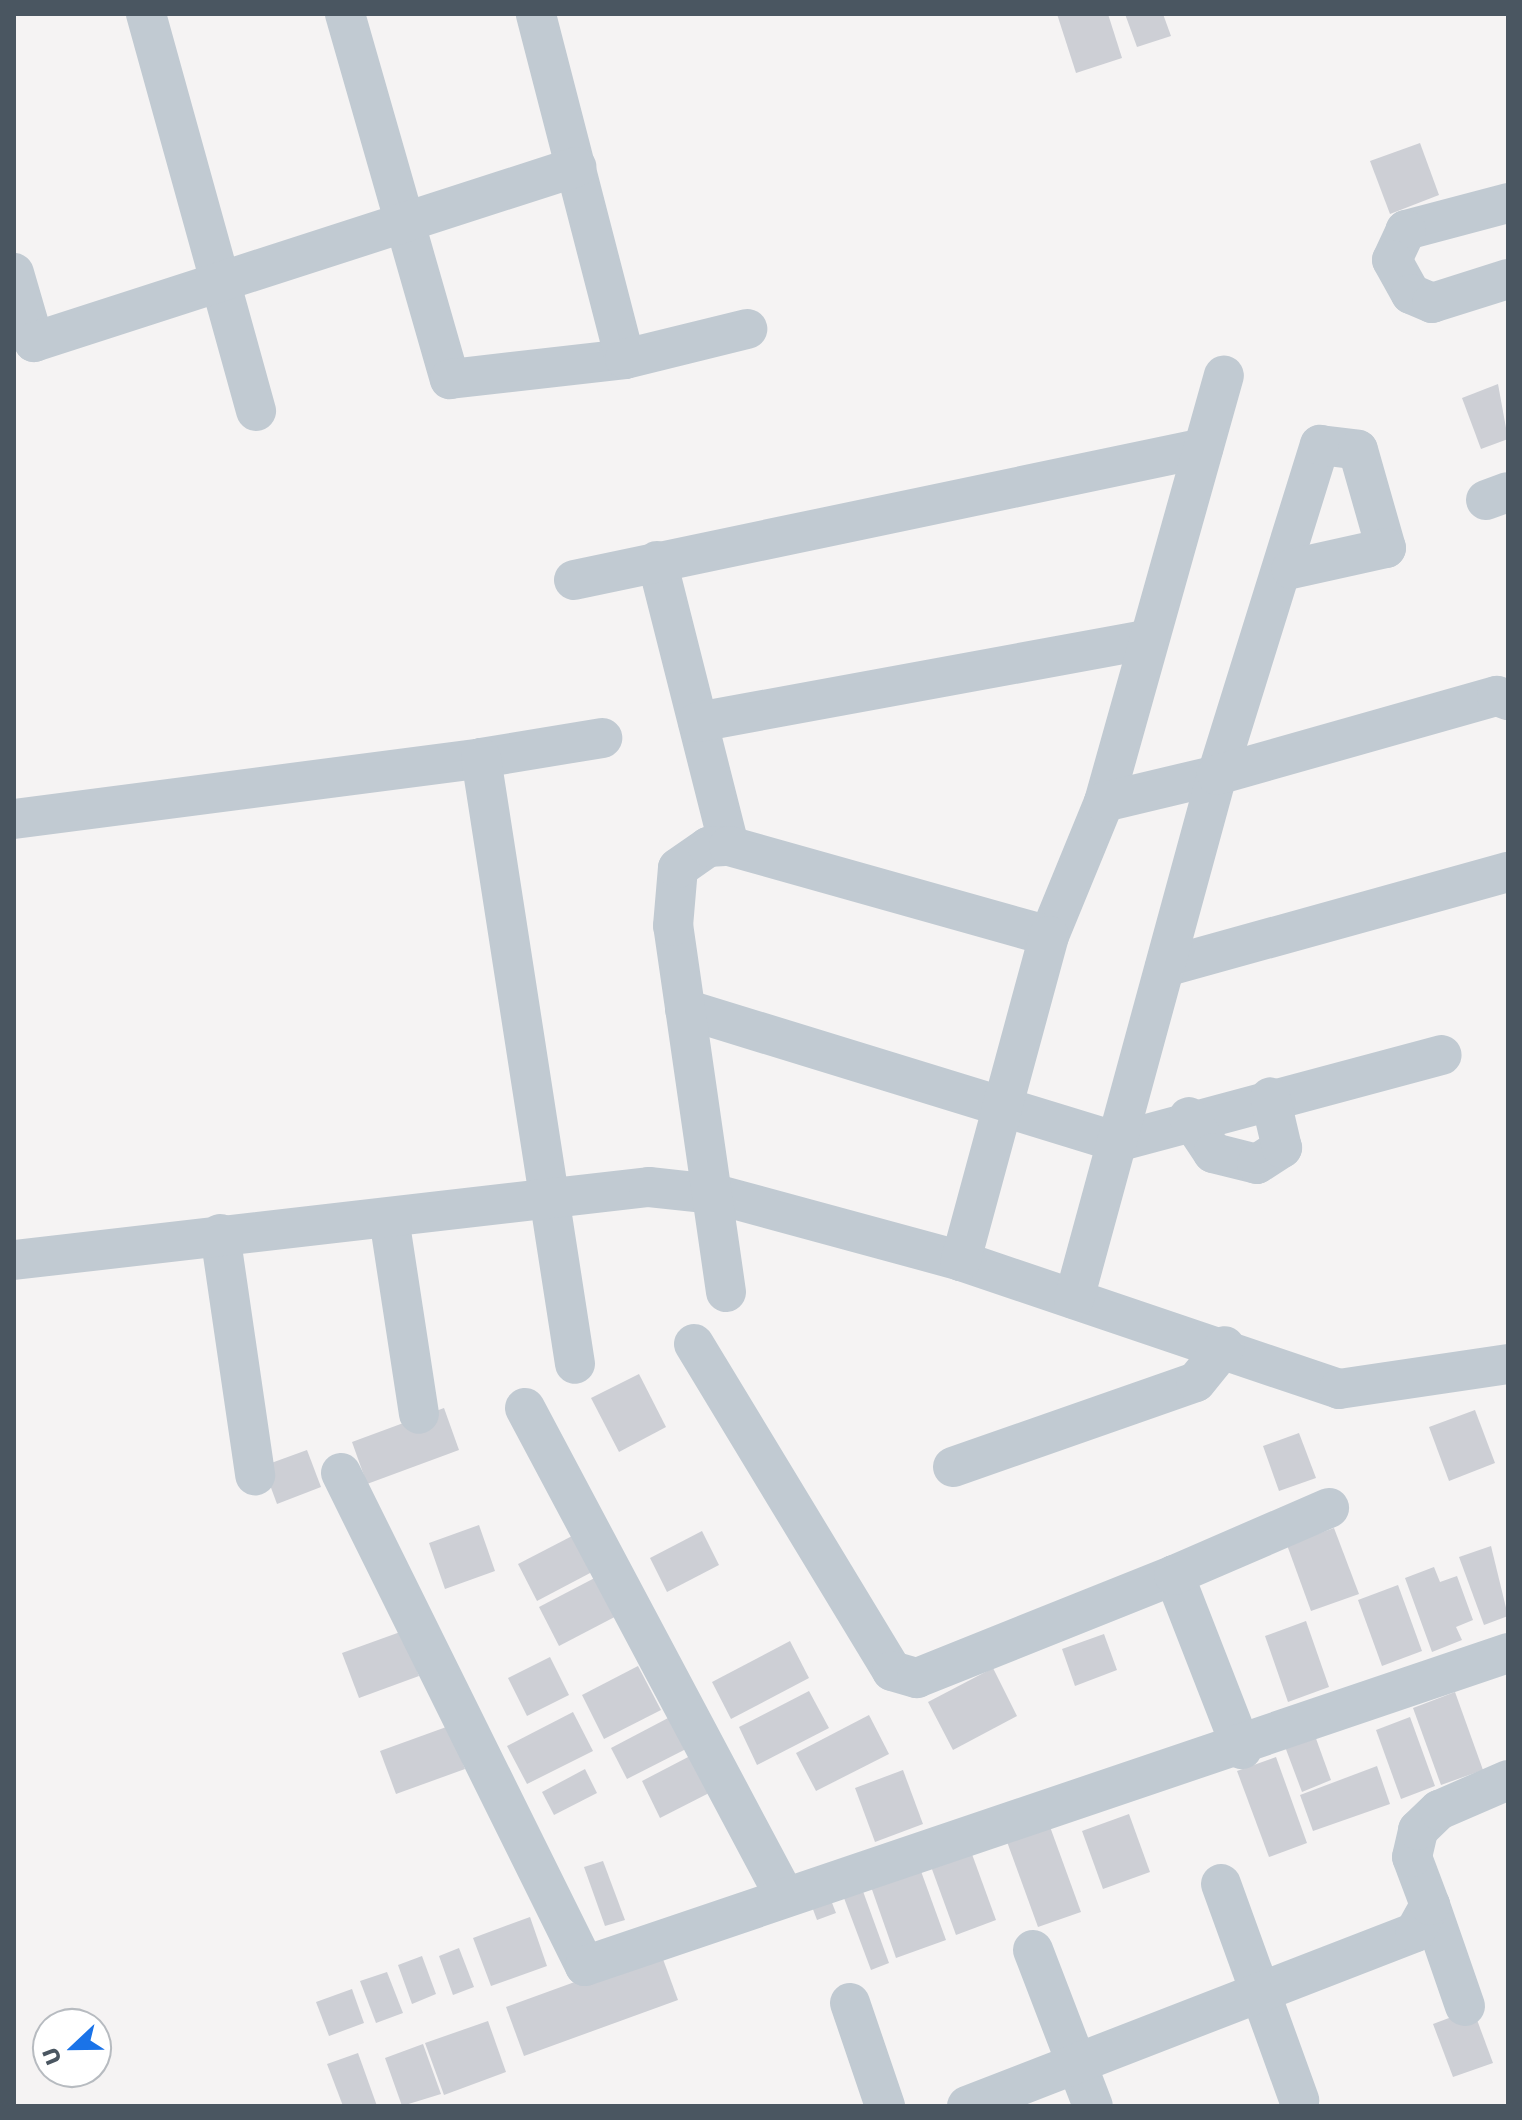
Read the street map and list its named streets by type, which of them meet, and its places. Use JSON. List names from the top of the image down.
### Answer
{
  "north": "left"
}
